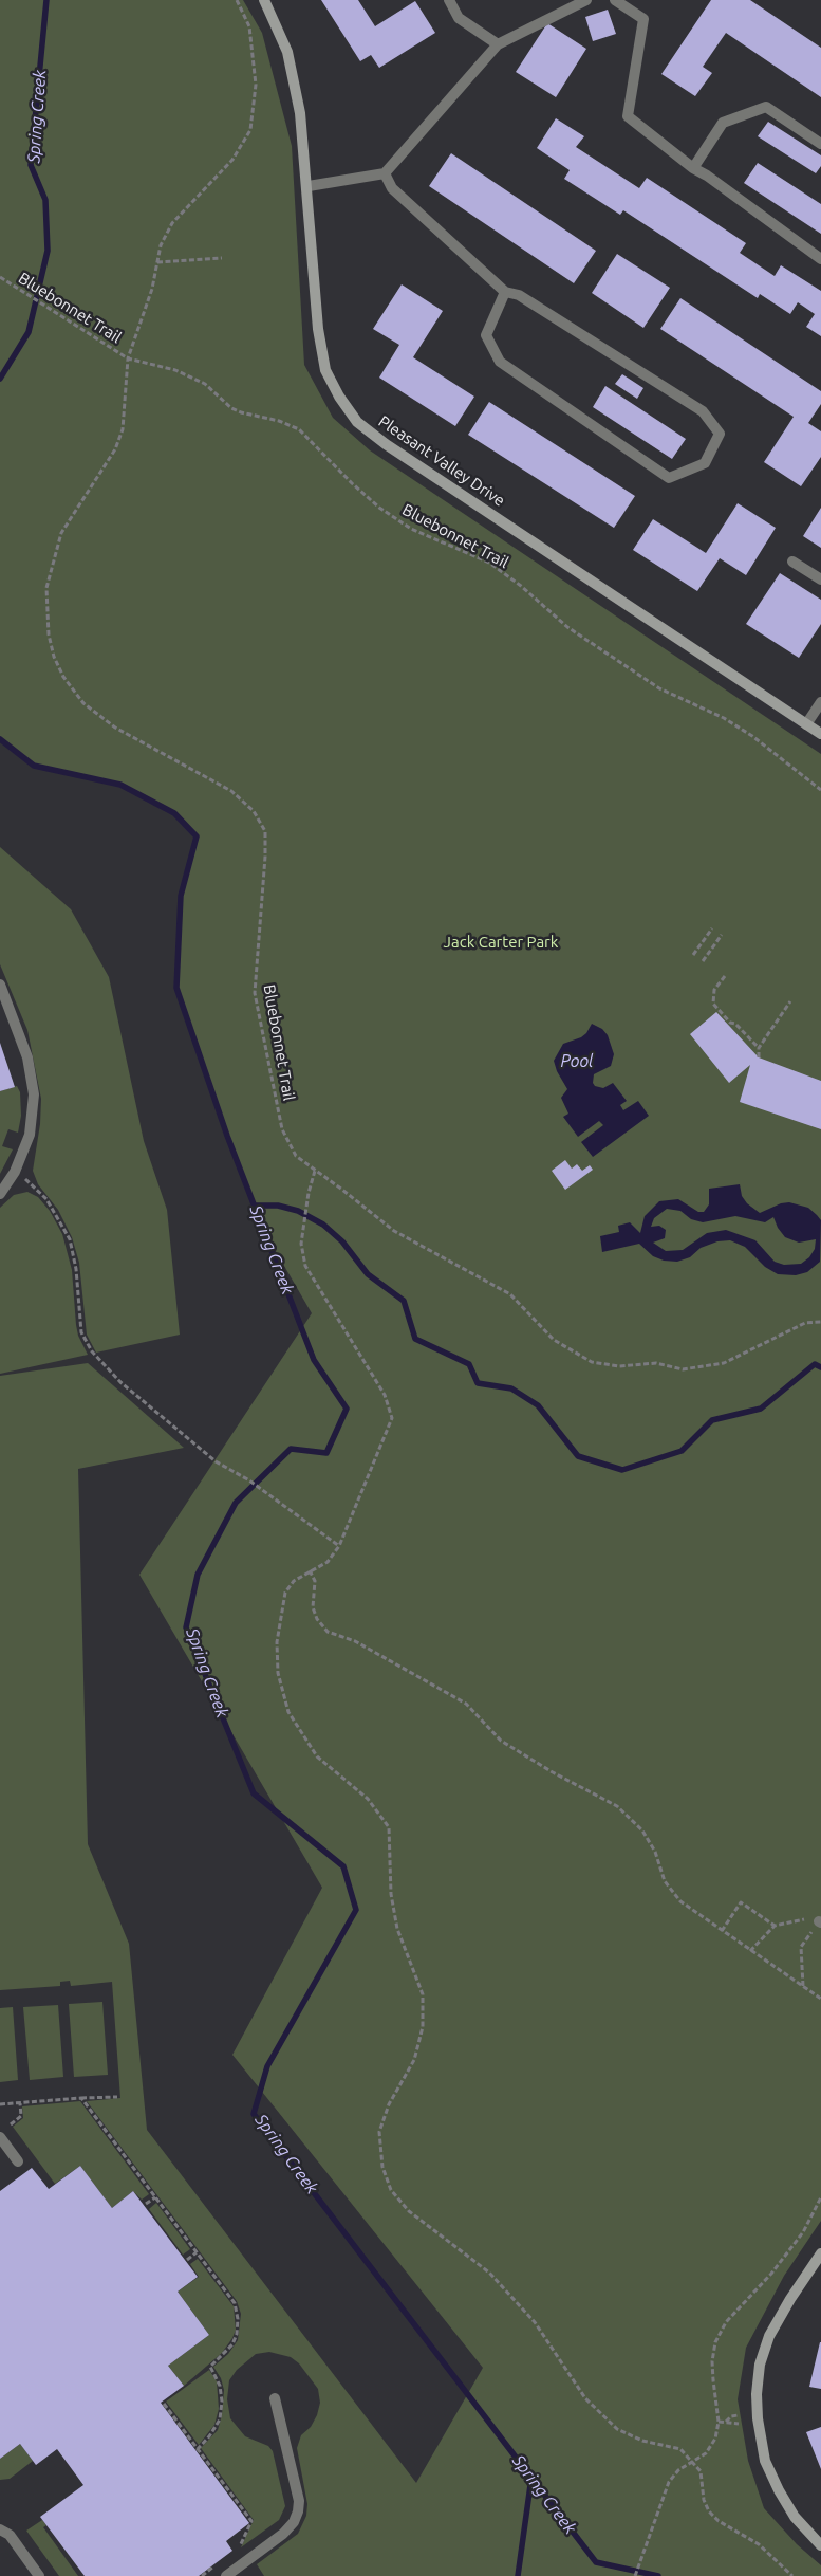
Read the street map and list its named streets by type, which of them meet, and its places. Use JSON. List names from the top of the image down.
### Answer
{
  "streets": {
    "street": ["Pleasant Valley Drive"],
    "path": ["Bluebonnet Trail"]
  },
  "water": ["Spring Creek", "Pool"],
  "parks": ["Jack Carter Park"]
}
